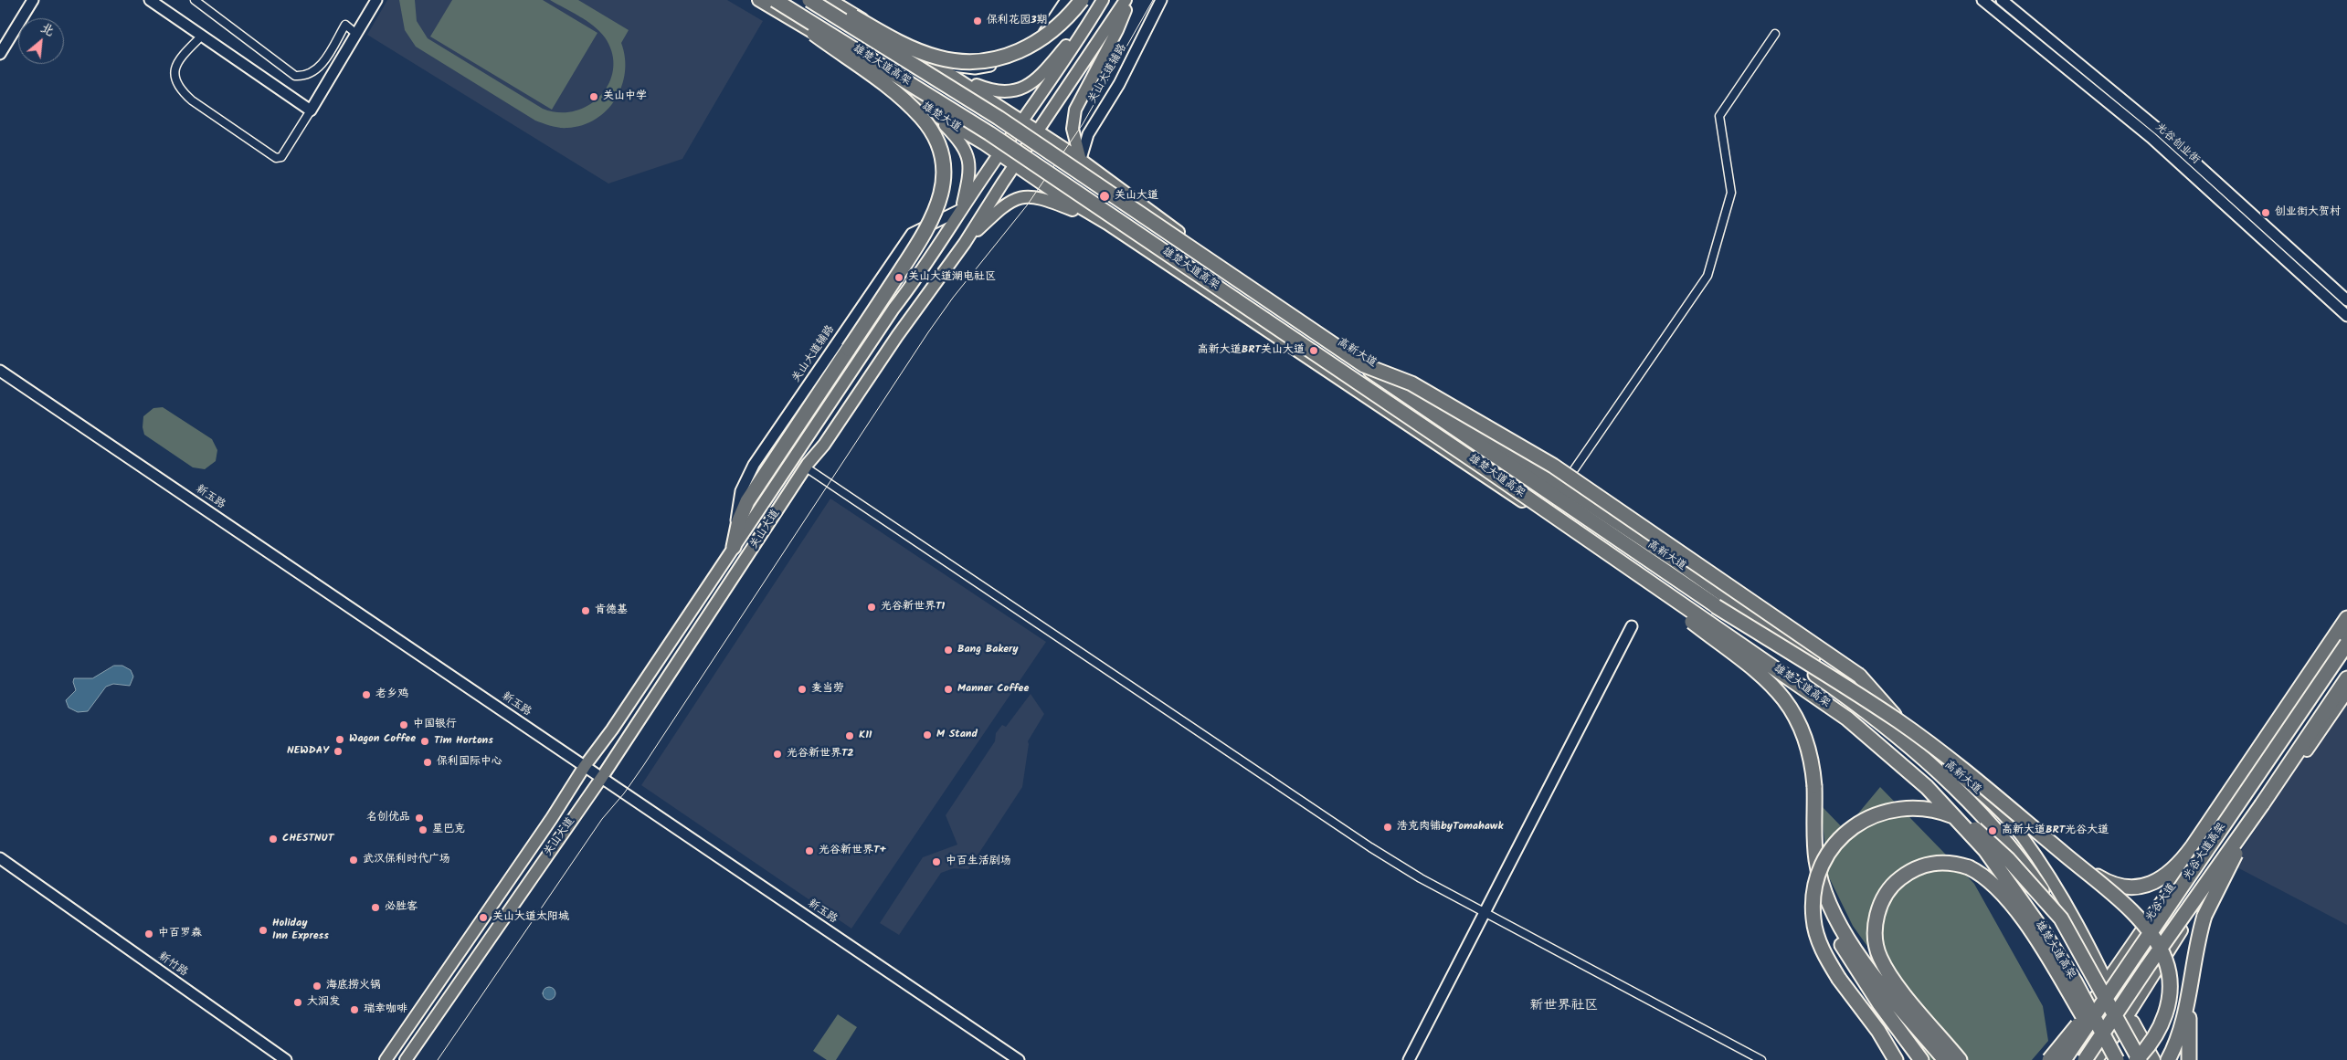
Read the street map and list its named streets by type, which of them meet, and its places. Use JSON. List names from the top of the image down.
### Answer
{
  "streets": {
    "highway": ["雄楚大道高架", "光谷大道高架"],
    "main road": [
      "关山大道辅路",
      "雄楚大道",
      "光谷创业街",
      "高新大道",
      "新玉路",
      "关山大道",
      "光谷大道",
      "新竹路"
    ]
  },
  "crossings": [
    ["关山大道辅路", "高新大道"],
    ["关山大道辅路", "关山大道"],
    ["雄楚大道", "关山大道"],
    ["高新大道", "光谷大道"],
    ["新玉路", "关山大道"]
  ],
  "districts": ["新世界社区"],
  "places": [
    "保利花园3期",
    "关山中学",
    "关山大道",
    "创业街大贺村",
    "关山大道湖电社区",
    "高新大道BRT关山大道",
    "光谷新世界T1",
    "肯德基",
    "Bang Bakery",
    "麦当劳",
    "Manner Coffee",
    "老乡鸡",
    "中国银行",
    "M Stand",
    "K11",
    "Wagon Coffee",
    "Tim Hortons",
    "NEWDAY",
    "光谷新世界T2",
    "保利国际中心",
    "名创优品",
    "浩克肉铺byTomahawk",
    "星巴克",
    "高新大道BRT光谷大道",
    "CHESTNUT",
    "光谷新世界T+",
    "武汉保利时代广场",
    "中百生活剧场",
    "必胜客",
    "关山大道太阳城",
    "Holiday Inn Express",
    "中百罗森",
    "海底捞火锅",
    "大润发",
    "瑞幸咖啡"
  ],
  "north": "top right"
}
